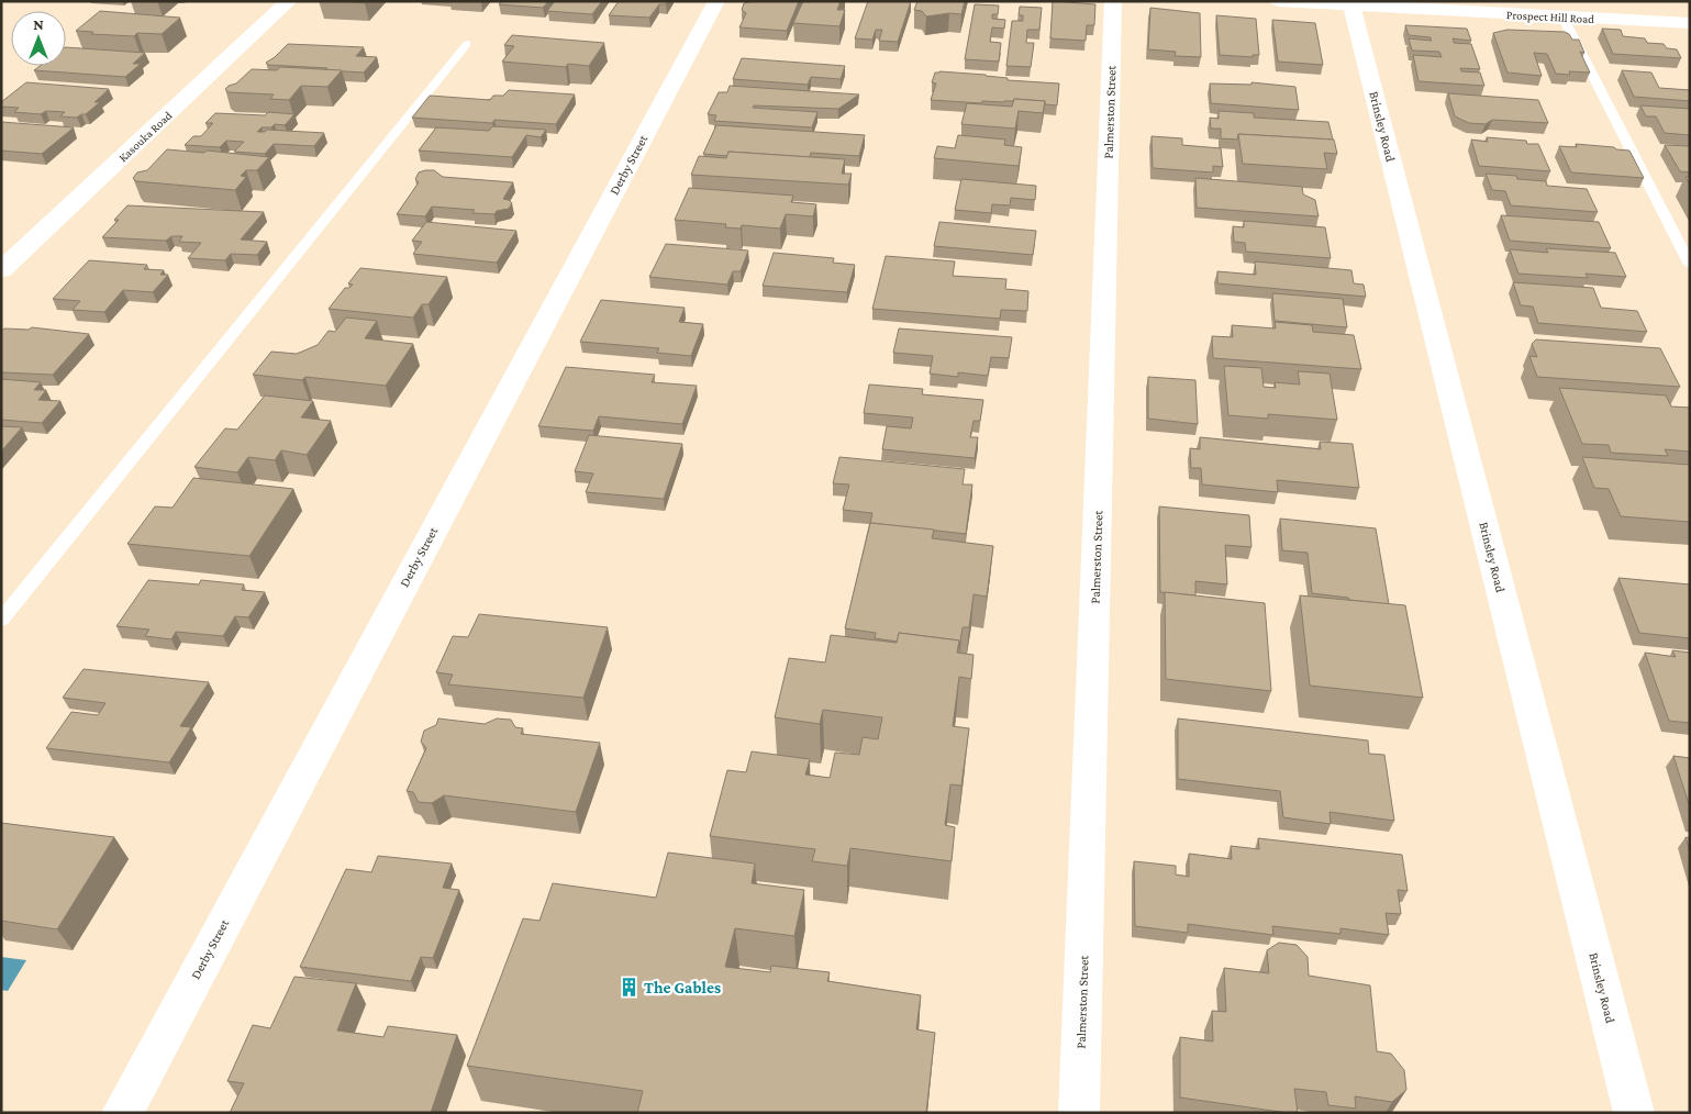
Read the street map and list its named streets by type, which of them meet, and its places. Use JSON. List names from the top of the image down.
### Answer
{
  "streets": {
    "street": [
      "Prospect Hill Road",
      "Palmerston Street",
      "Brinsley Road",
      "Kasouka Road",
      "Derby Street"
    ]
  },
  "crossings": [
    ["Prospect Hill Road", "Brinsley Road"]
  ],
  "places": {
    "building": ["The Gables"]
  },
  "north": "top"
}
